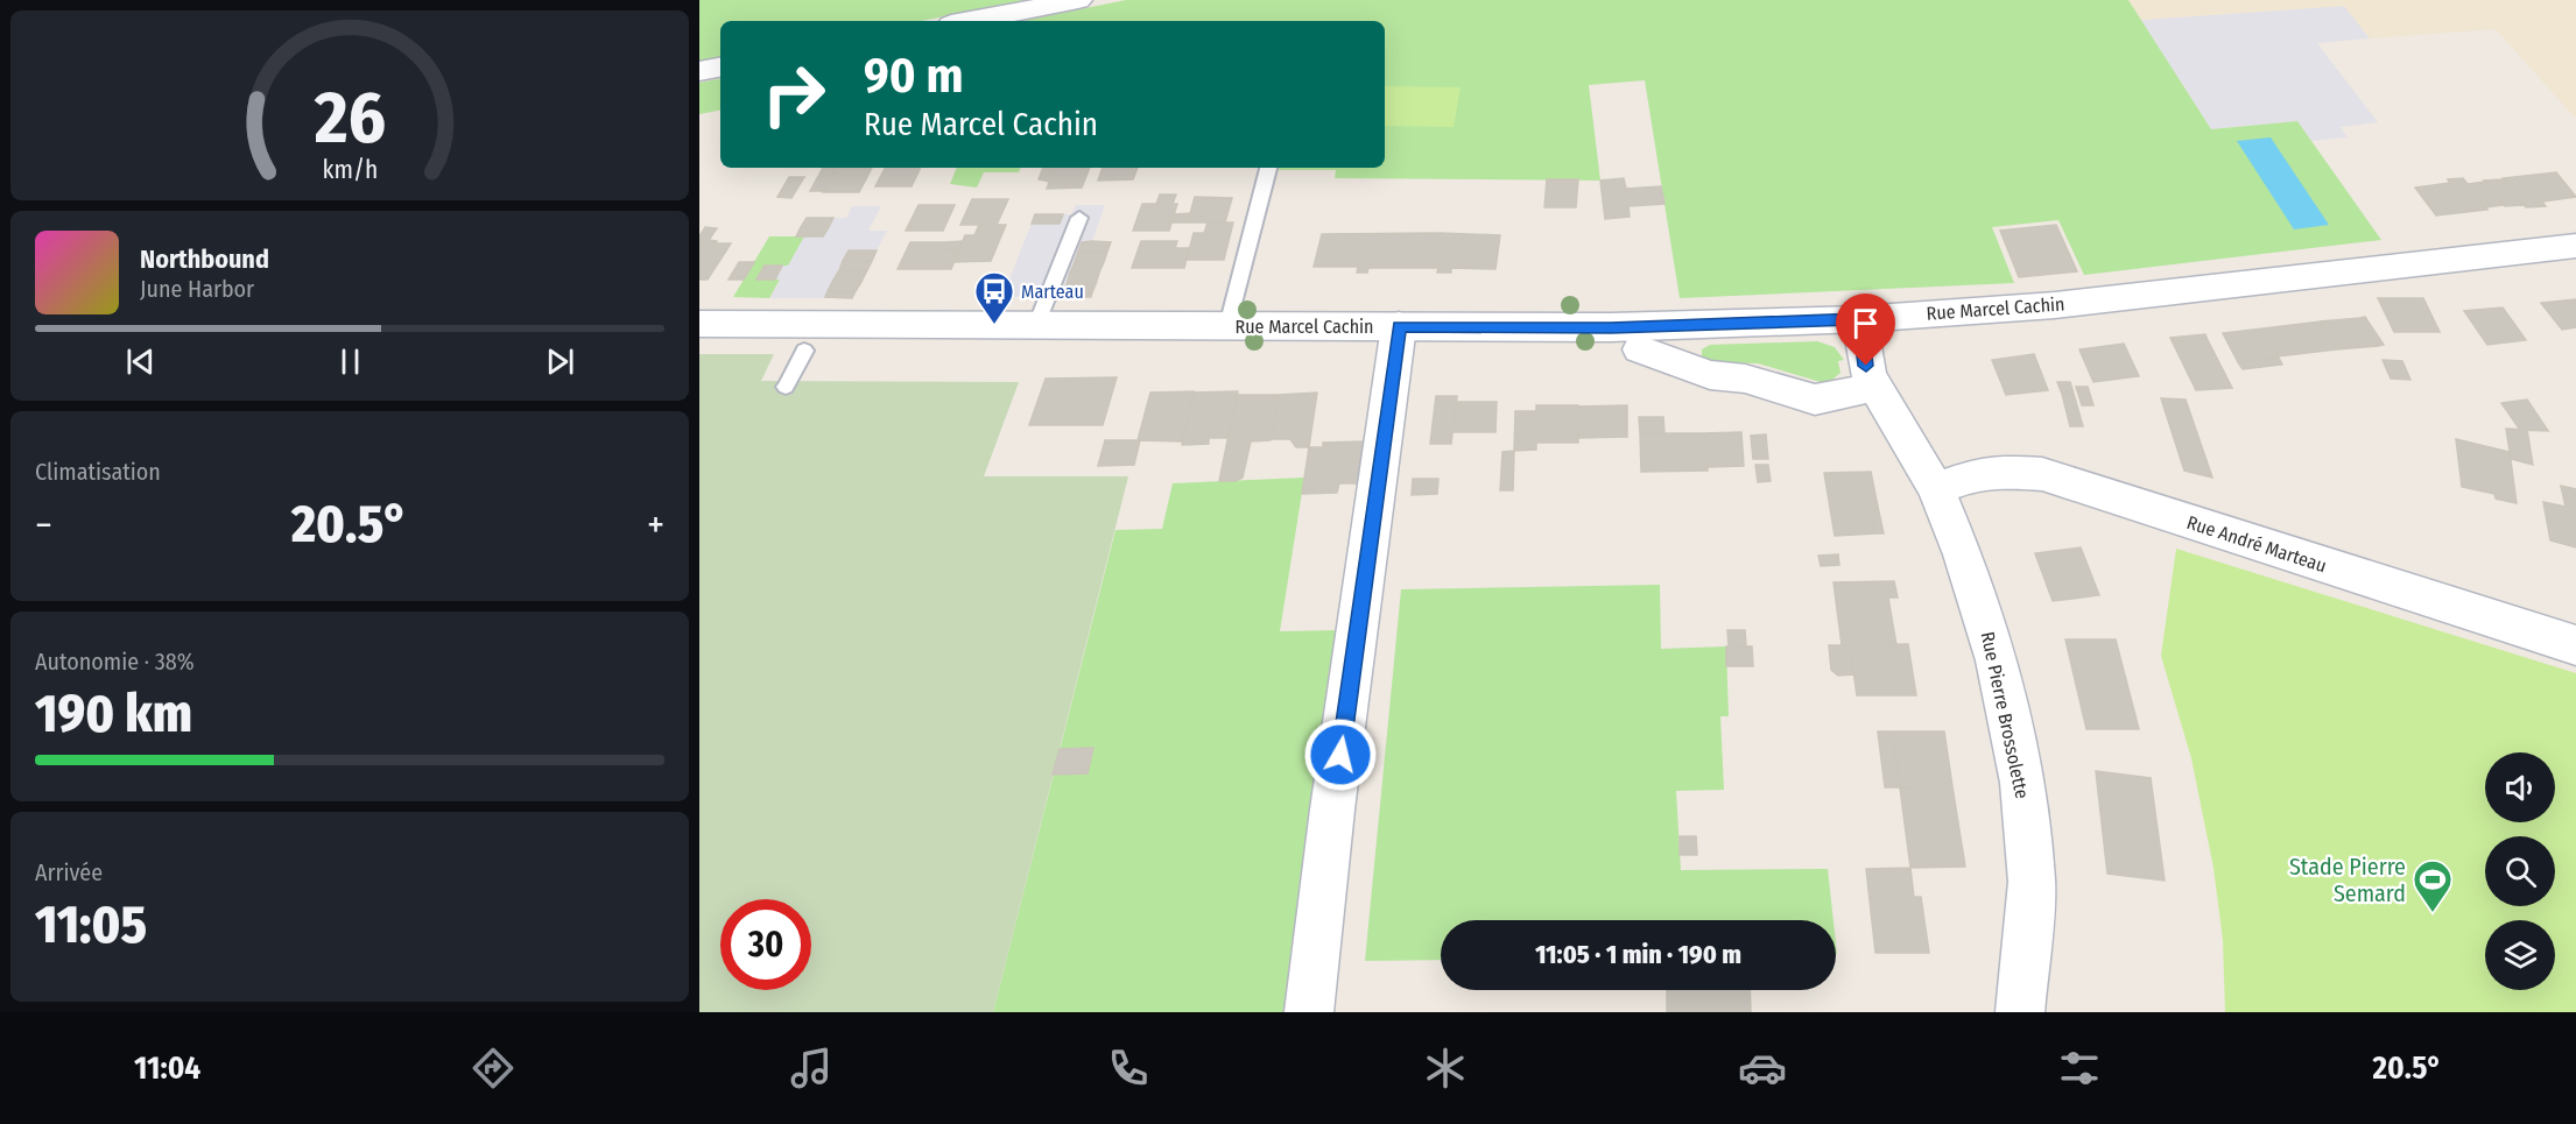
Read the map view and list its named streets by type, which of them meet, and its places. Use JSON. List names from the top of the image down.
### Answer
{
  "streets": {
    "street": ["Rue Marcel Cachin", "Rue André Marteau", "Rue Pierre Brossolette"]
  },
  "crossings": [
    ["Rue Marcel Cachin", "Rue Pierre Brossolette"],
    ["Rue André Marteau", "Rue Pierre Brossolette"]
  ],
  "places": {
    "bus stop": ["Marteau"],
    "sports": ["Stade Pierre Semard"]
  },
  "page": {
    "turn": ["90 m", "Rue Marcel Cachin"],
    "song": ["Northbound", "June Harbor"],
    "tile": [
      "Climatisation",
      ["Autonomie · 38%", "190 km"],
      ["Arrivée", "11:05"]
    ],
    "heat": ["−", "20.5°", "+"],
    "limit": "30",
    "trip": "11:05 · 1 min · 190 m",
    "tabs": ["11:04", "20.5°"],
    "gauge": ["26", "km/h"]
  }
}
